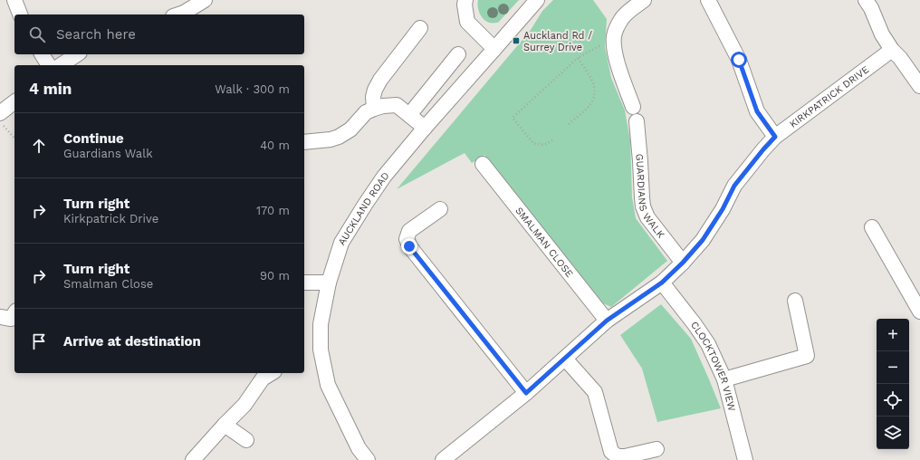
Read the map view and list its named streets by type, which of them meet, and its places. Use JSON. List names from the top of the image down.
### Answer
{
  "streets": {
    "street": [
      "KIRKPATRICK DRIVE",
      "GUARDIANS WALK",
      "AUCKLAND ROAD",
      "SMALMAN CLOSE",
      "CLOCKTOWER VIEW"
    ]
  },
  "crossings": [
    ["KIRKPATRICK DRIVE", "GUARDIANS WALK"],
    ["KIRKPATRICK DRIVE", "SMALMAN CLOSE"],
    ["KIRKPATRICK DRIVE", "CLOCKTOWER VIEW"]
  ],
  "places": {
    "transit": ["Auckland Rd / Surrey Drive"]
  },
  "page": {
    "search": "Search here",
    "heading": ["4 min", "Walk · 300 m"],
    "list": [
      ["Continue", "Guardians Walk", "40 m"],
      ["Turn right", "Kirkpatrick Drive", "170 m"],
      ["Turn right", "Smalman Close", "90 m"],
      "Arrive at destination"
    ],
    "map_buttons": ["+", "−"]
  }
}
